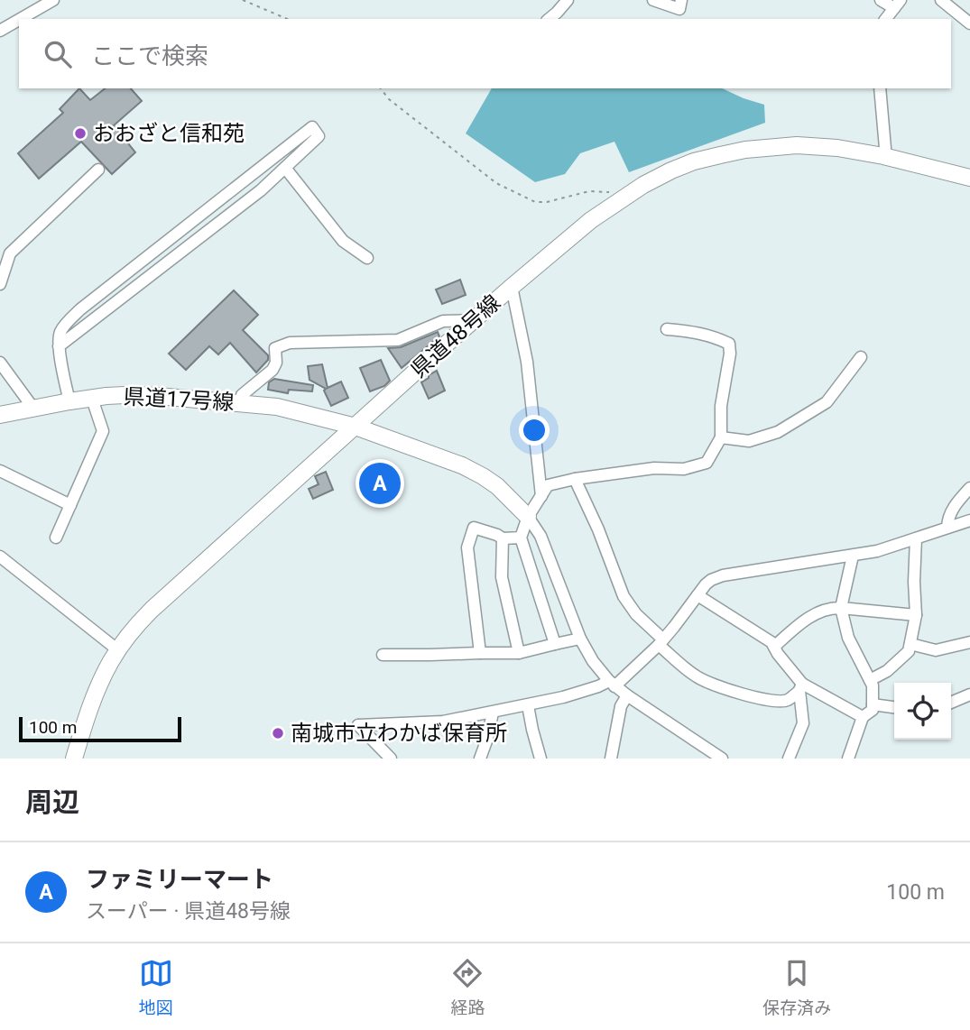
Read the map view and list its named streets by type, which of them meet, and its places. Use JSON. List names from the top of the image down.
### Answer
{
  "streets": {
    "main road": ["県道48号線", "県道17号線"]
  },
  "crossings": [
    ["県道48号線", "県道17号線"]
  ],
  "places": ["おおざと信和苑", "南城市立わかば保育所"],
  "scale_bar": "100 m",
  "page": {
    "search": "ここで検索",
    "pins": "A",
    "scale": "100 m",
    "heading": "周辺",
    "list": [
      {
        "mark": "A",
        "name": "ファミリーマート",
        "note": "スーパー · 県道48号線",
        "value": "100 m"
      }
    ],
    "nav": ["地図", "経路", "保存済み"]
  }
}
